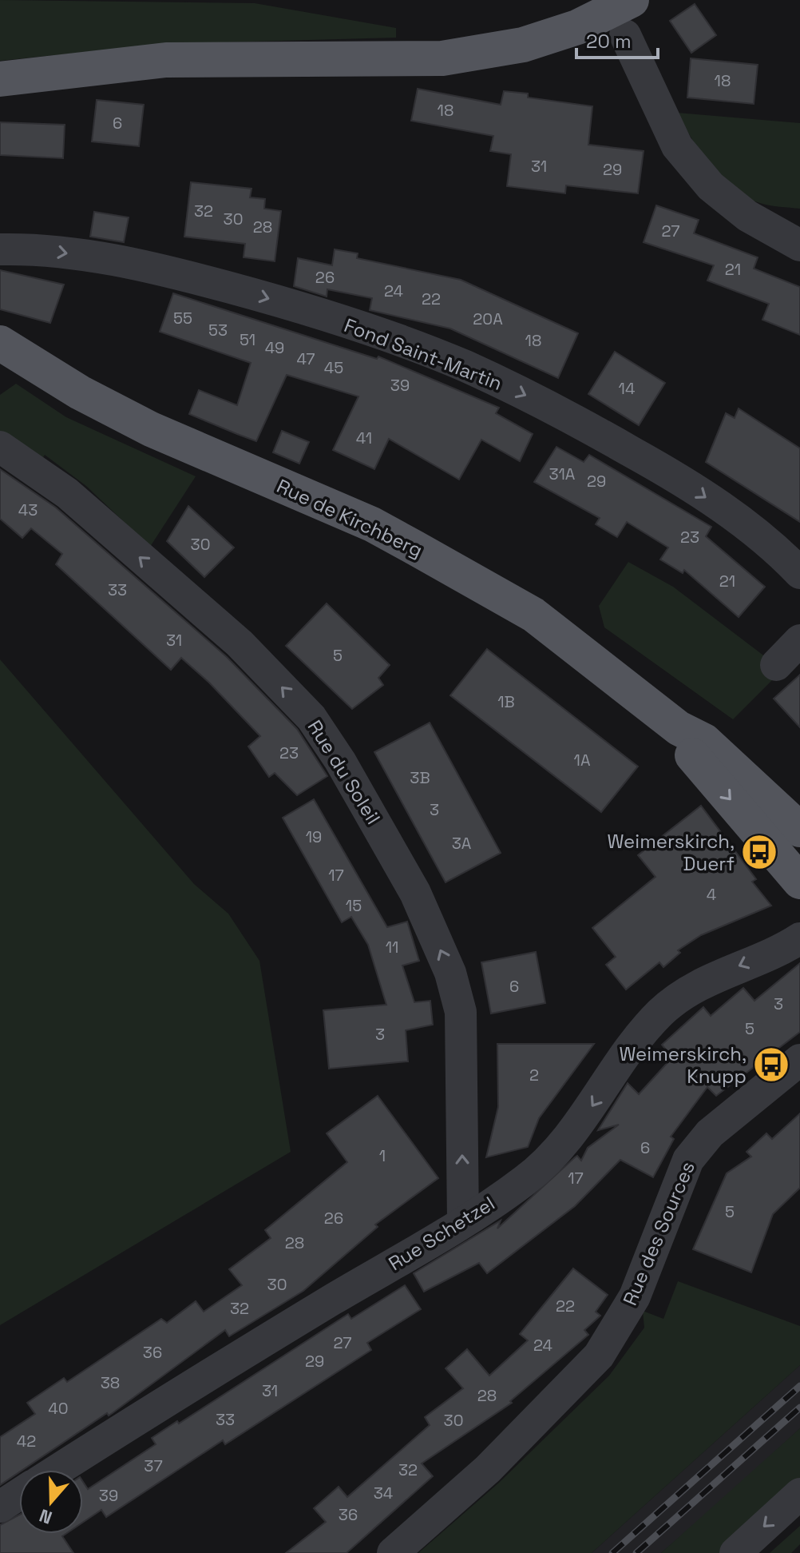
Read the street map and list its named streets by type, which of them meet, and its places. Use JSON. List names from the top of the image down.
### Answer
{
  "streets": {
    "main road": ["Rue de Kirchberg"],
    "street": [
      "Fond Saint-Martin",
      "Rue du Soleil",
      "Rue Schetzel",
      "Rue des Sources"
    ]
  },
  "crossings": [
    ["Rue du Soleil", "Rue Schetzel"]
  ],
  "one_way": ["Fond Saint-Martin", "Rue du Soleil", "Rue Schetzel"],
  "places": {
    "bus stop": ["Weimerskirch, Duerf", "Weimerskirch, Knupp"]
  },
  "house_numbers": [
    "18",
    "18",
    "6",
    "31",
    "29",
    "32",
    "30",
    "28",
    "27",
    "21",
    "26",
    "24",
    "22",
    "55",
    "20A",
    "53",
    "51",
    "18",
    "49",
    "47",
    "45",
    "39",
    "14",
    "41",
    "31A",
    "29",
    "43",
    "23",
    "30",
    "21",
    "33",
    "31",
    "5",
    "1B",
    "23",
    "1A",
    "3B",
    "3",
    "19",
    "3A",
    "17",
    "4",
    "15",
    "11",
    "6",
    "3",
    "5",
    "3",
    "2",
    "6",
    "1",
    "17",
    "5",
    "26",
    "28",
    "30",
    "22",
    "32",
    "27",
    "24",
    "36",
    "29",
    "38",
    "31",
    "28",
    "40",
    "33",
    "30",
    "42",
    "37",
    "32",
    "34",
    "39",
    "36"
  ],
  "scale_bar": "20 m",
  "north": "bottom"
}
